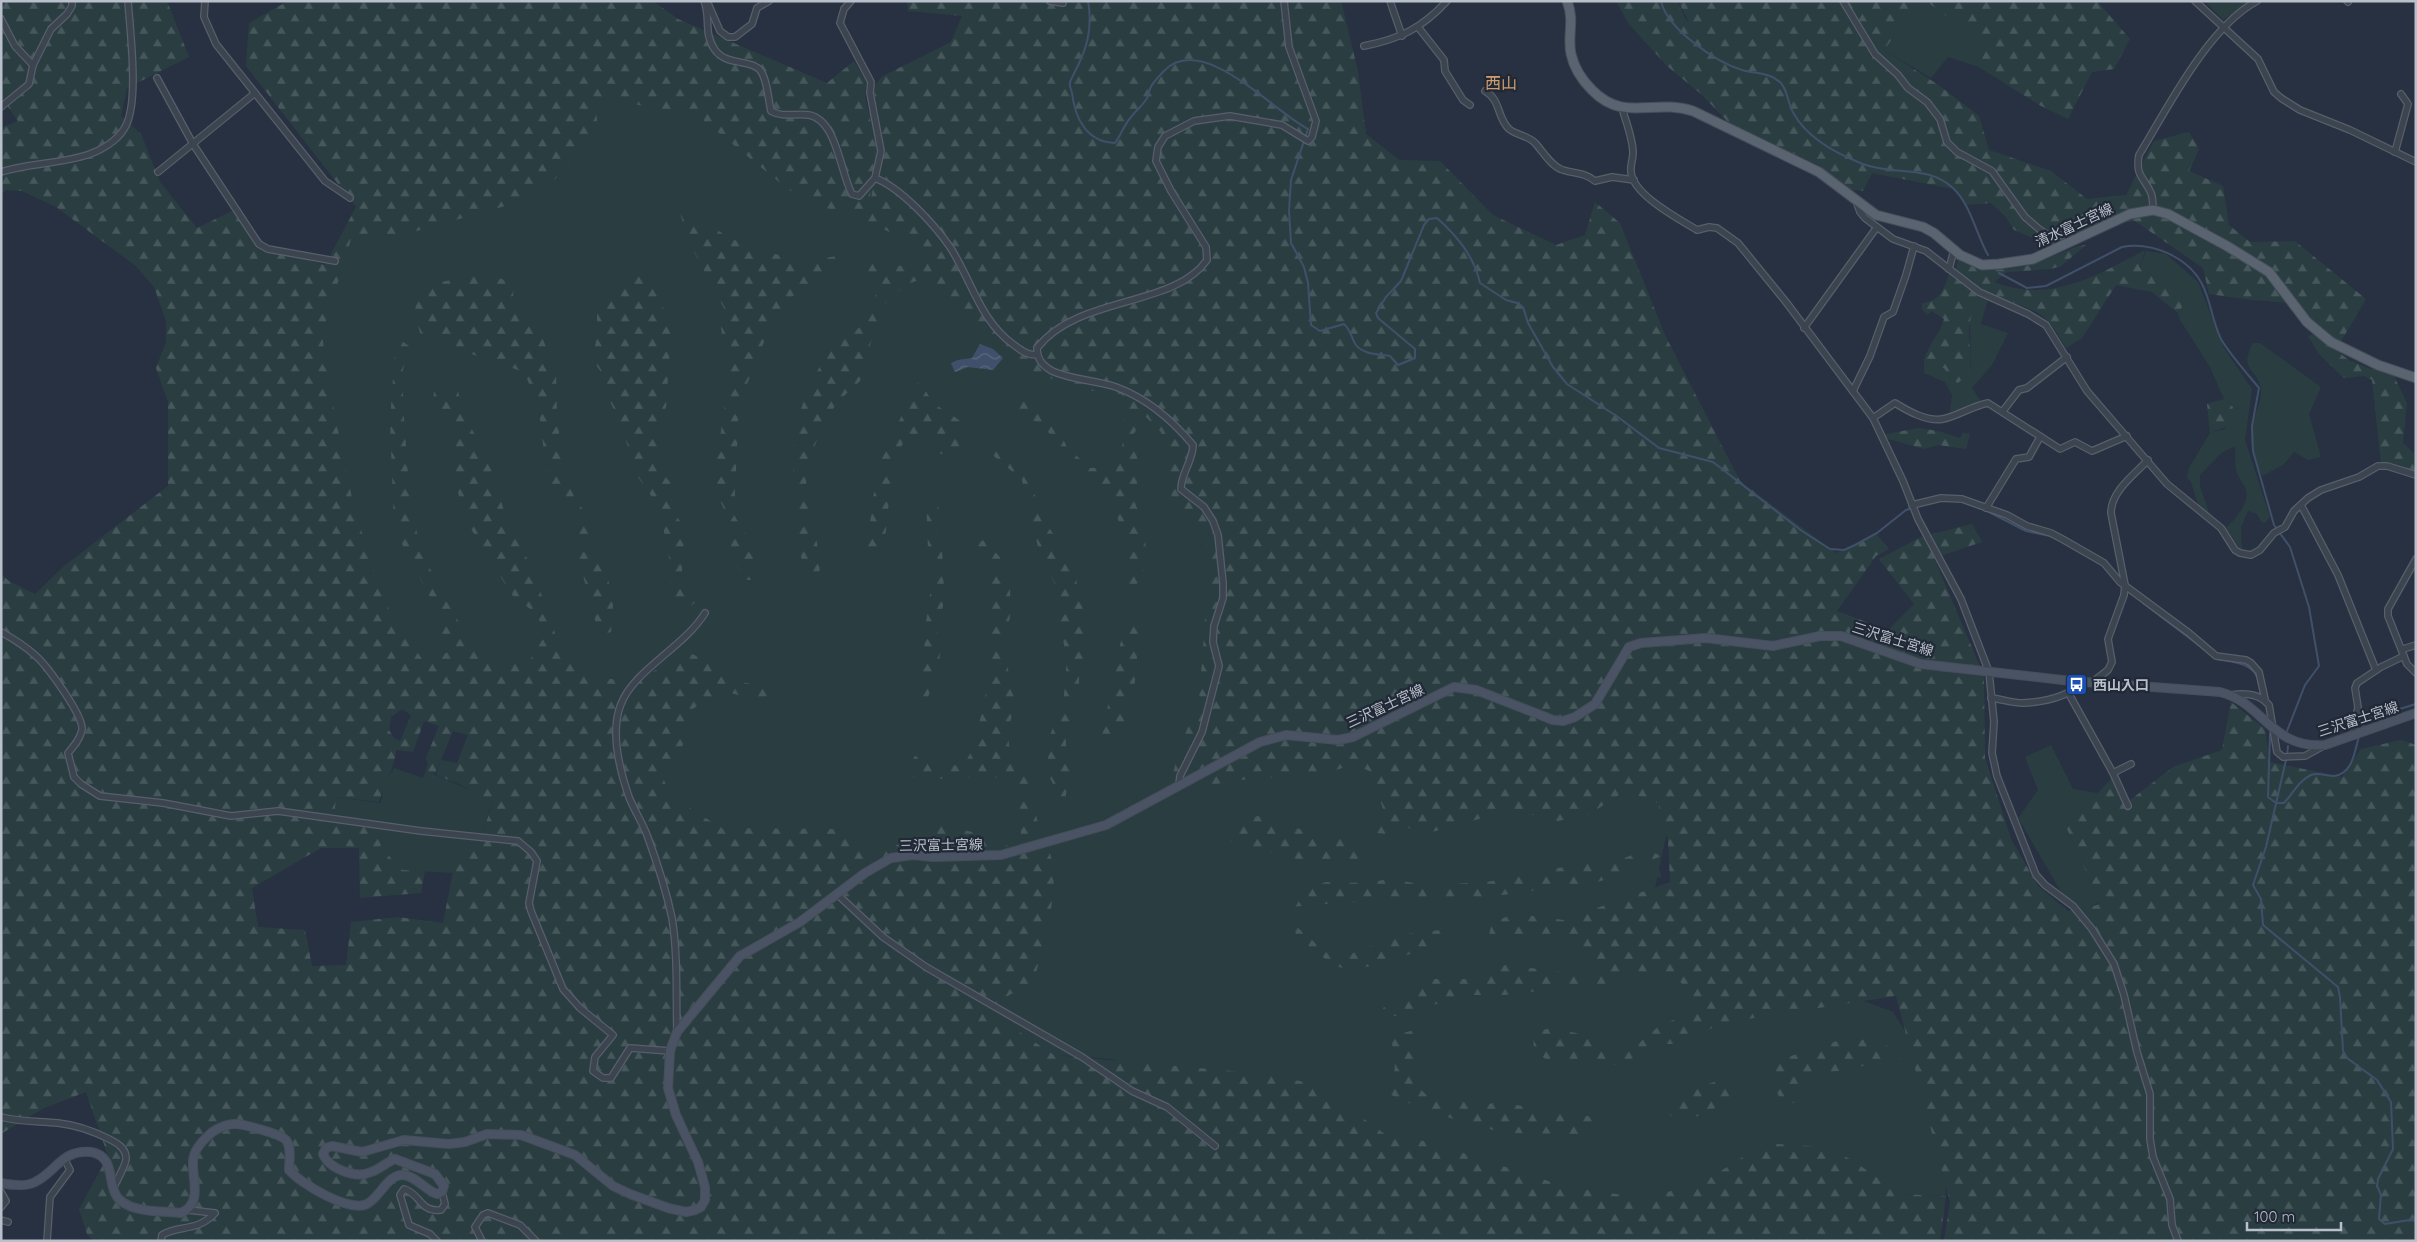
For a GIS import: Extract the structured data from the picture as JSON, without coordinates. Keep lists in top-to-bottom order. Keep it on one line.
{"streets":{"main road":["清水富士宮線","三沢富士宮線"]},"districts":["西山"],"places":{"bus stop":["西山入口"]},"scale_bar":"100 m"}
